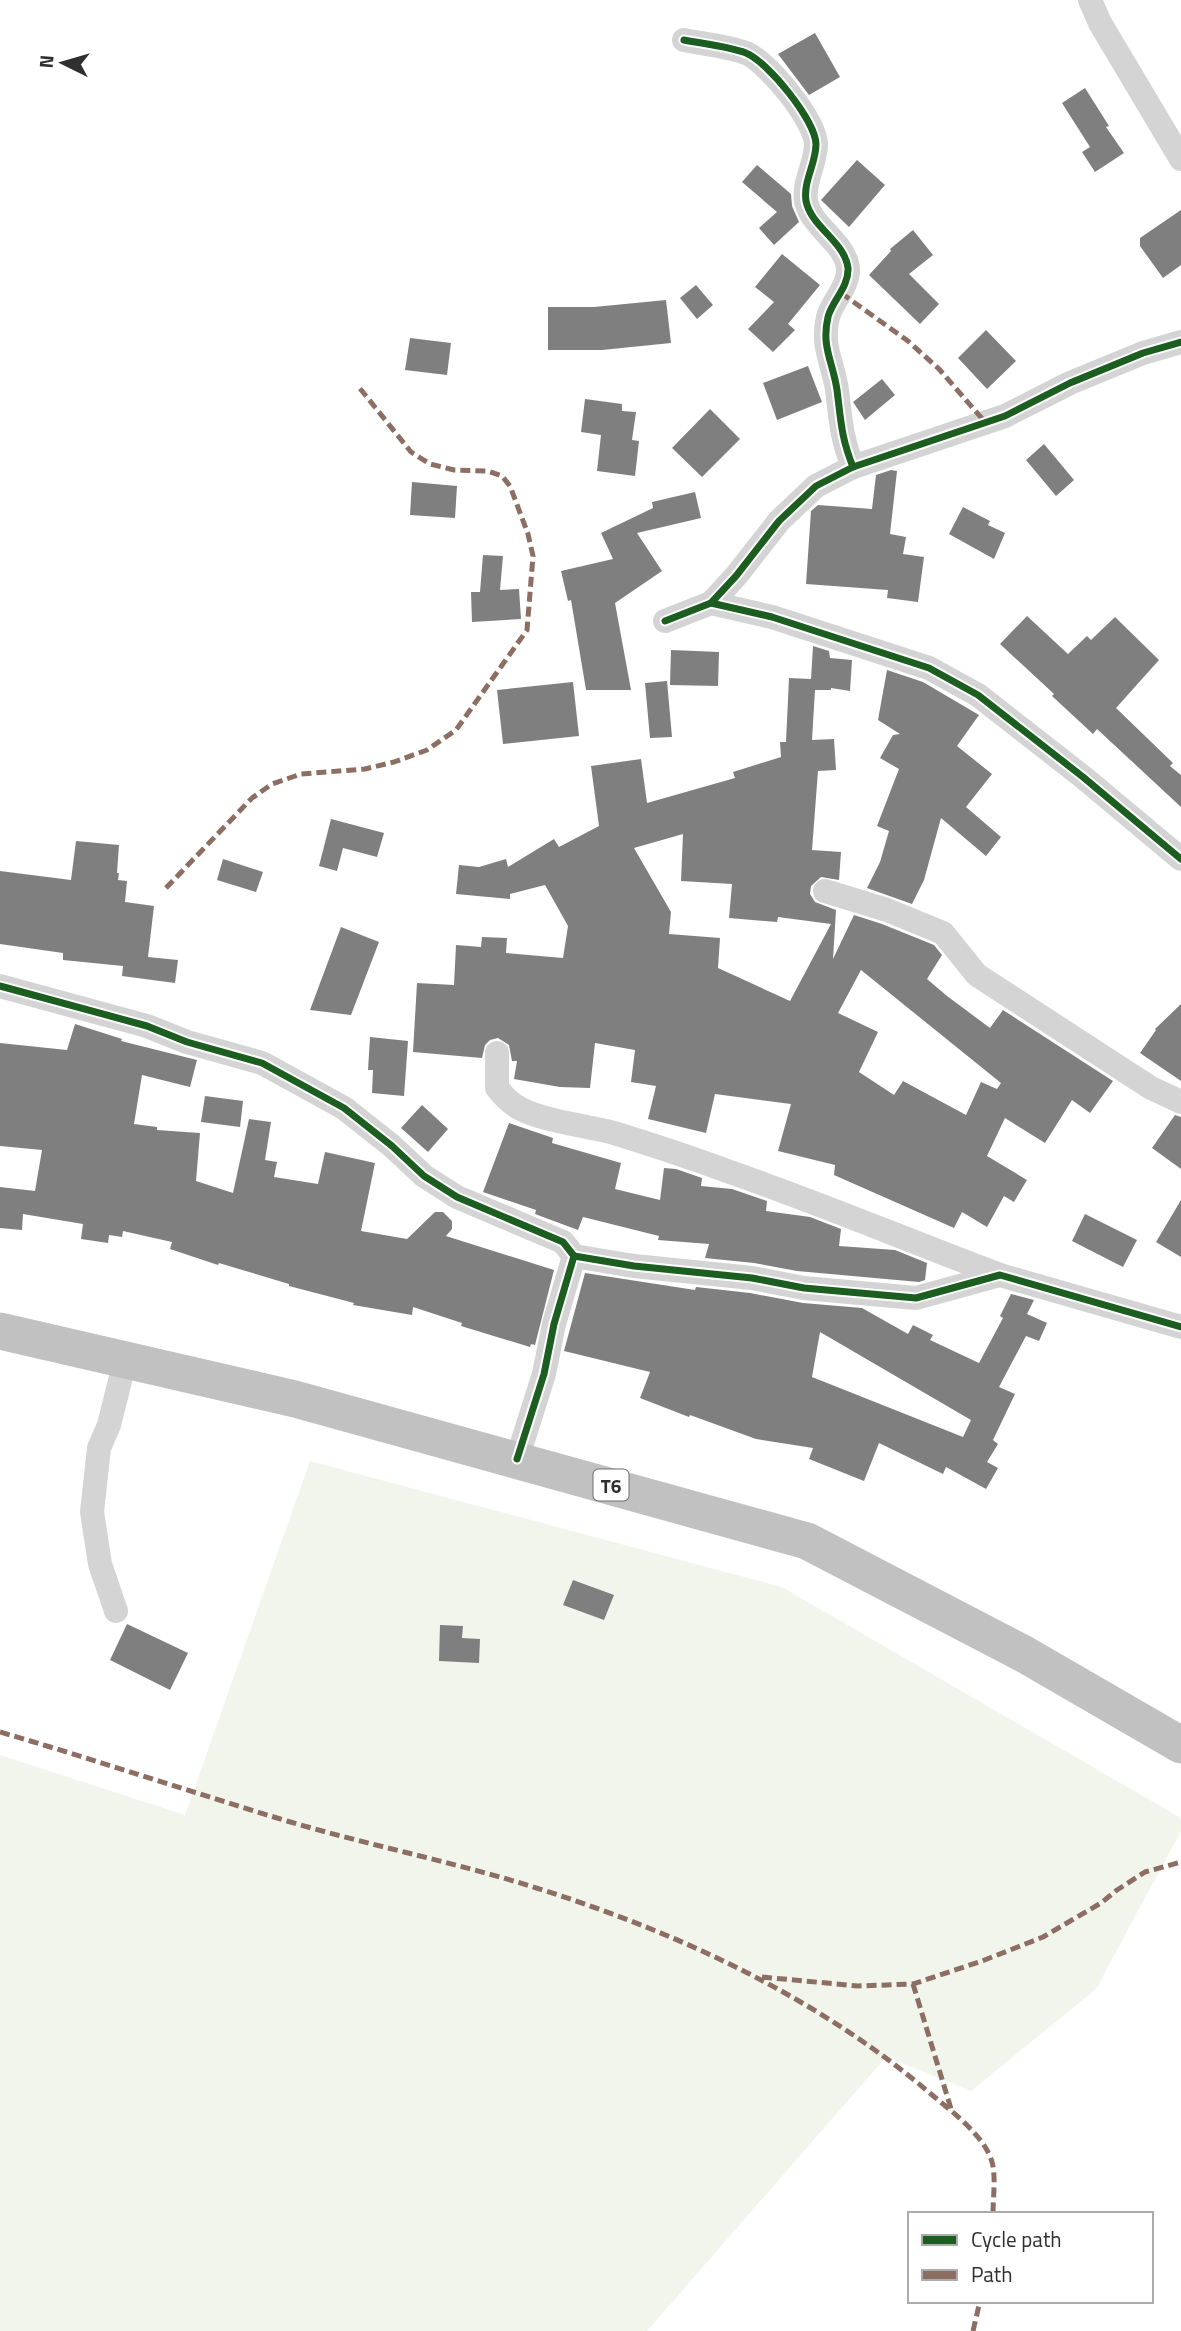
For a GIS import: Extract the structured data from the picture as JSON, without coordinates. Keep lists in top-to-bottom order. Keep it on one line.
{"streets":{"highway":["T6"]},"legend":["Cycle path","Path"],"north":"left"}
